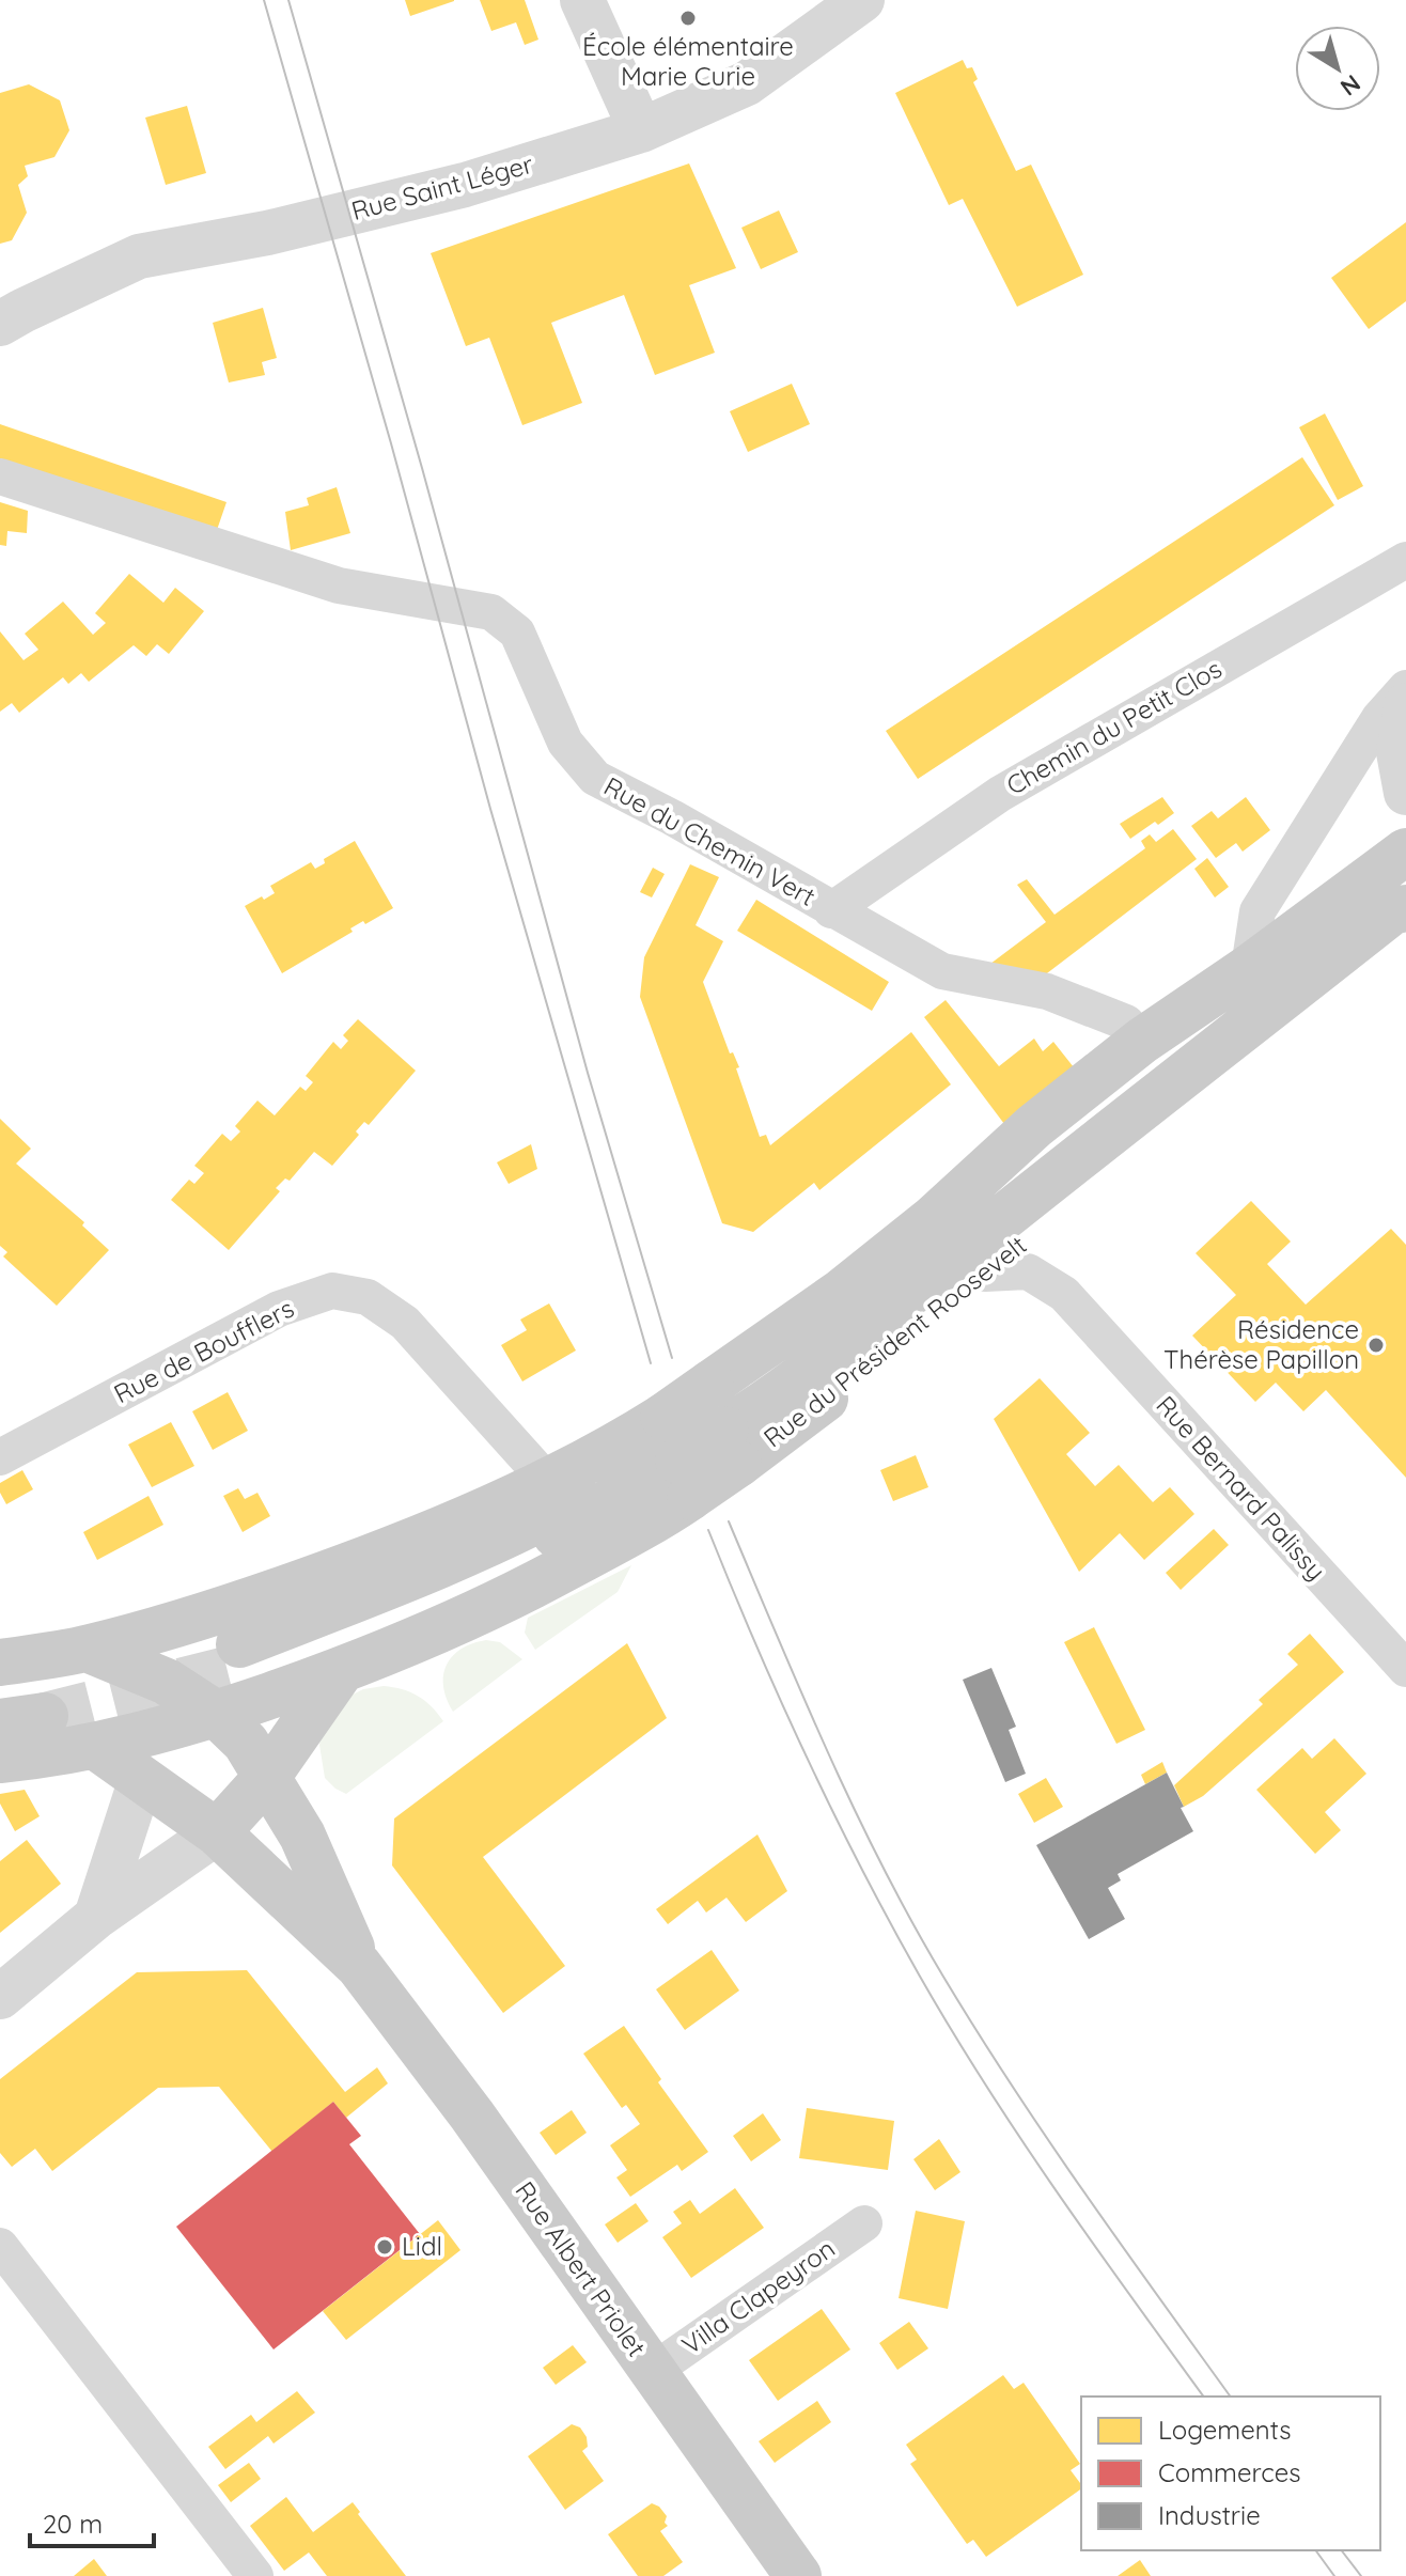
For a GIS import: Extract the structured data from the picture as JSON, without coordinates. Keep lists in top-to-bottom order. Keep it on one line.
{"streets":{"main road":["Rue du Président Roosevelt","Rue Albert Priolet"],"street":["Rue Saint Léger","Chemin du Petit Clos","Rue du Chemin Vert","Rue de Boufflers","Rue Bernard Palissy","Villa Clapeyron"]},"crossings":[["Chemin du Petit Clos","Rue du Chemin Vert"],["Rue du Chemin Vert","Rue du Président Roosevelt"],["Rue du Président Roosevelt","Rue Bernard Palissy"],["Rue du Président Roosevelt","Rue Albert Priolet"],["Rue Albert Priolet","Villa Clapeyron"]],"places":["École élémentaire Marie Curie","Résidence Thérèse Papillon","Lidl"],"legend":["Logements","Commerces","Industrie"],"scale_bar":"20 m","north":"bottom right"}
